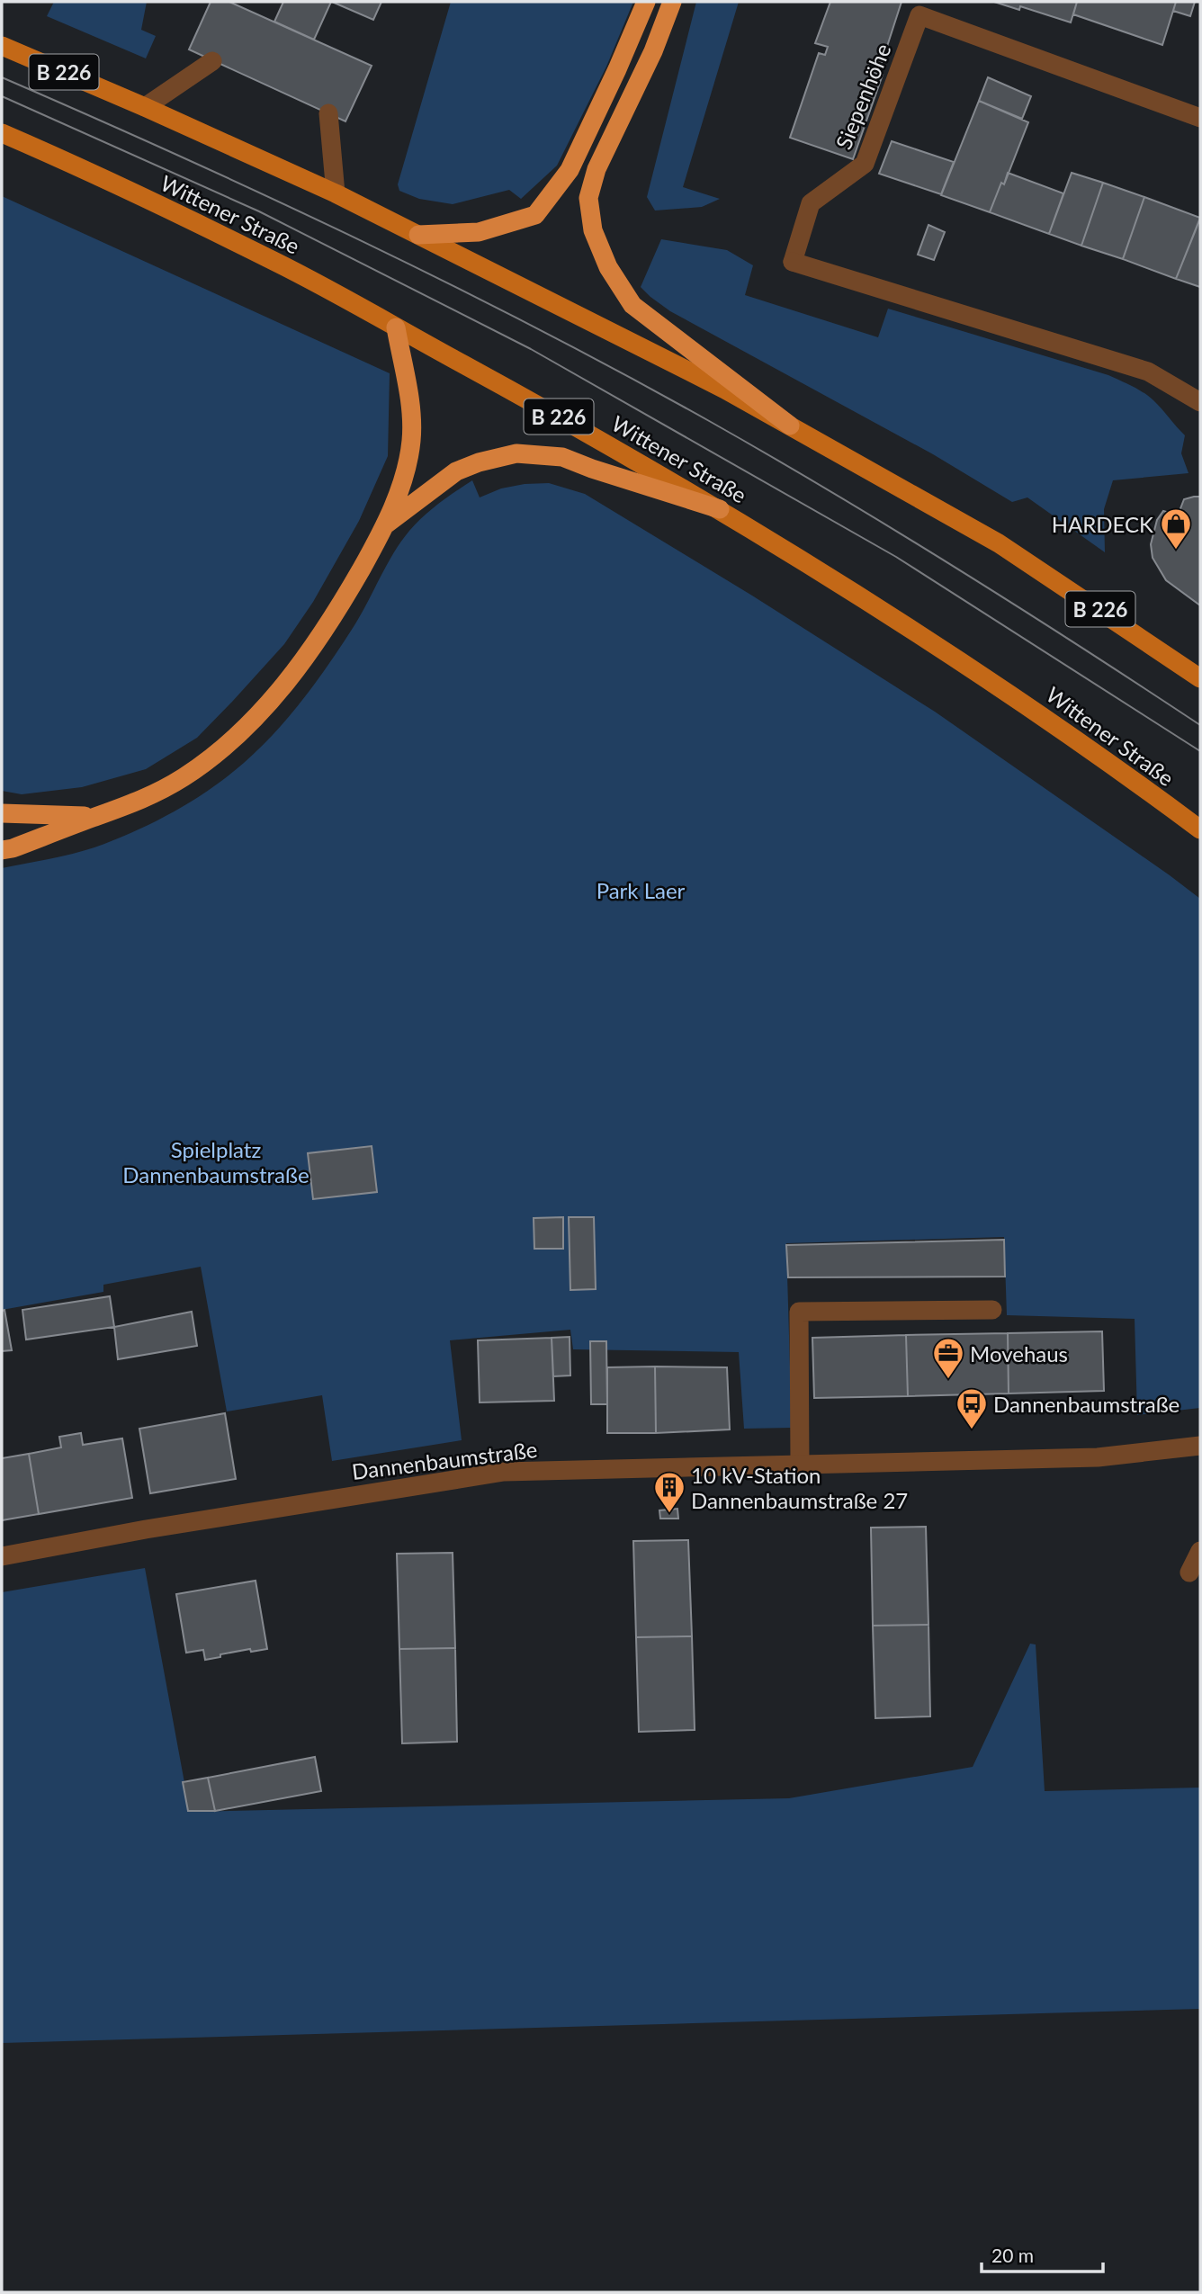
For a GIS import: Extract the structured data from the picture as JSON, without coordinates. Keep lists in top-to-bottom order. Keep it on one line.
{"streets":{"main road":["B 226","Wittener Straße"],"street":["Siepenhöhe","Dannenbaumstraße"]},"parks":["Park Laer","Spielplatz Dannenbaumstraße"],"places":{"shop":["HARDECK"],"office":["Movehaus"],"bus stop":["Dannenbaumstraße"],"building":["10 kV-Station Dannenbaumstraße 27"]},"scale_bar":"20 m"}
